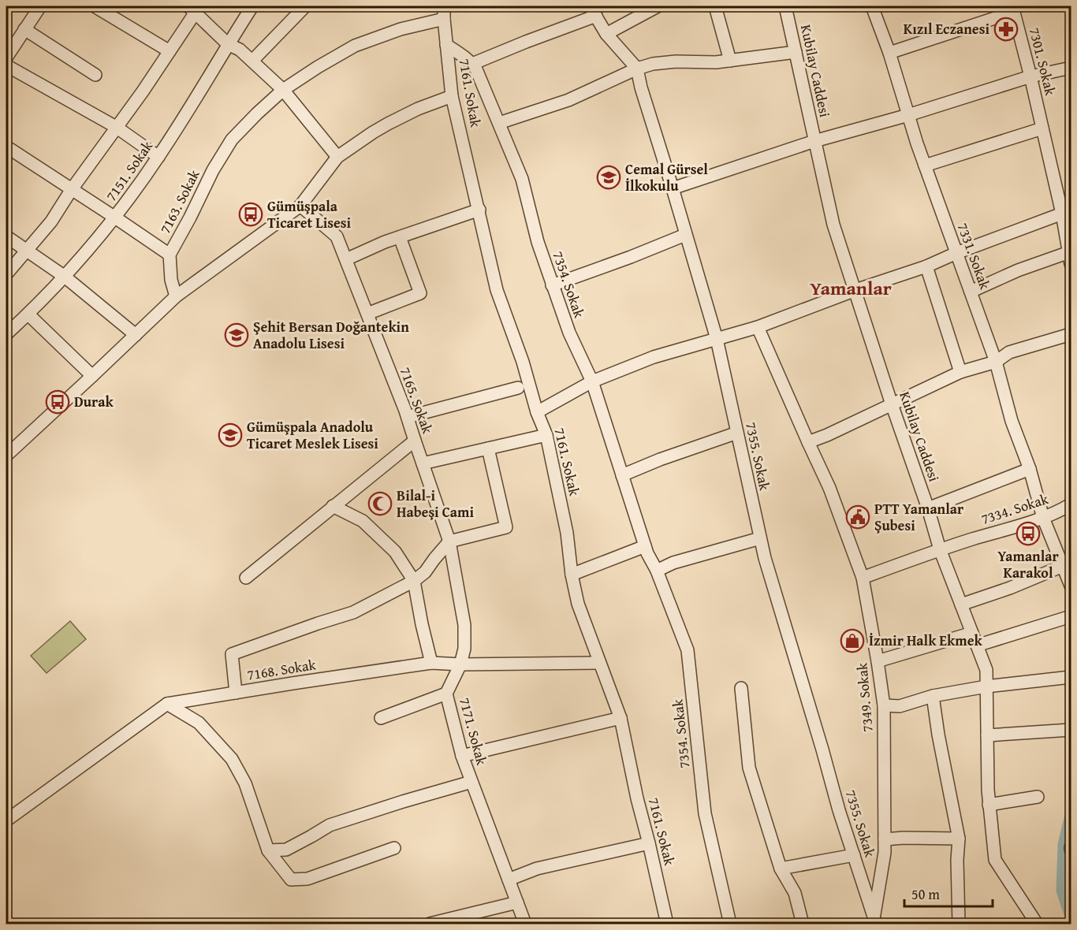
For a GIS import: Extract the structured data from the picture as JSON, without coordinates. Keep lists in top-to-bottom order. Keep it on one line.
{"streets":{"street":["7301. Sokak","Kubilay Caddesi","7161. Sokak","7151. Sokak","7163. Sokak","7331. Sokak","7354. Sokak","7165. Sokak","7355. Sokak","7334. Sokak","7168. Sokak","7349. Sokak","7171. Sokak"]},"crossings":[["Kubilay Caddesi","7334. Sokak"],["7161. Sokak","7163. Sokak"],["7161. Sokak","7354. Sokak"],["7161. Sokak","7168. Sokak"],["7331. Sokak","7334. Sokak"],["7165. Sokak","7171. Sokak"],["7355. Sokak","7349. Sokak"],["7334. Sokak","7349. Sokak"],["7168. Sokak","7171. Sokak"]],"districts":["Yamanlar"],"places":{"pharmacy":["Kızıl Eczanesi"],"school or university":["Cemal Gürsel İlkokulu","Şehit Bersan Doğantekin Anadolu Lisesi","Gümüşpala Anadolu Ticaret Meslek Lisesi"],"bus stop":["Gümüşpala Ticaret Lisesi","Durak","Yamanlar Karakol"],"mosque":["Bilal-i Habeşi Cami"],"public building":["PTT Yamanlar Şubesi"],"shop":["İzmir Halk Ekmek"]},"scale_bar":"50 m"}
